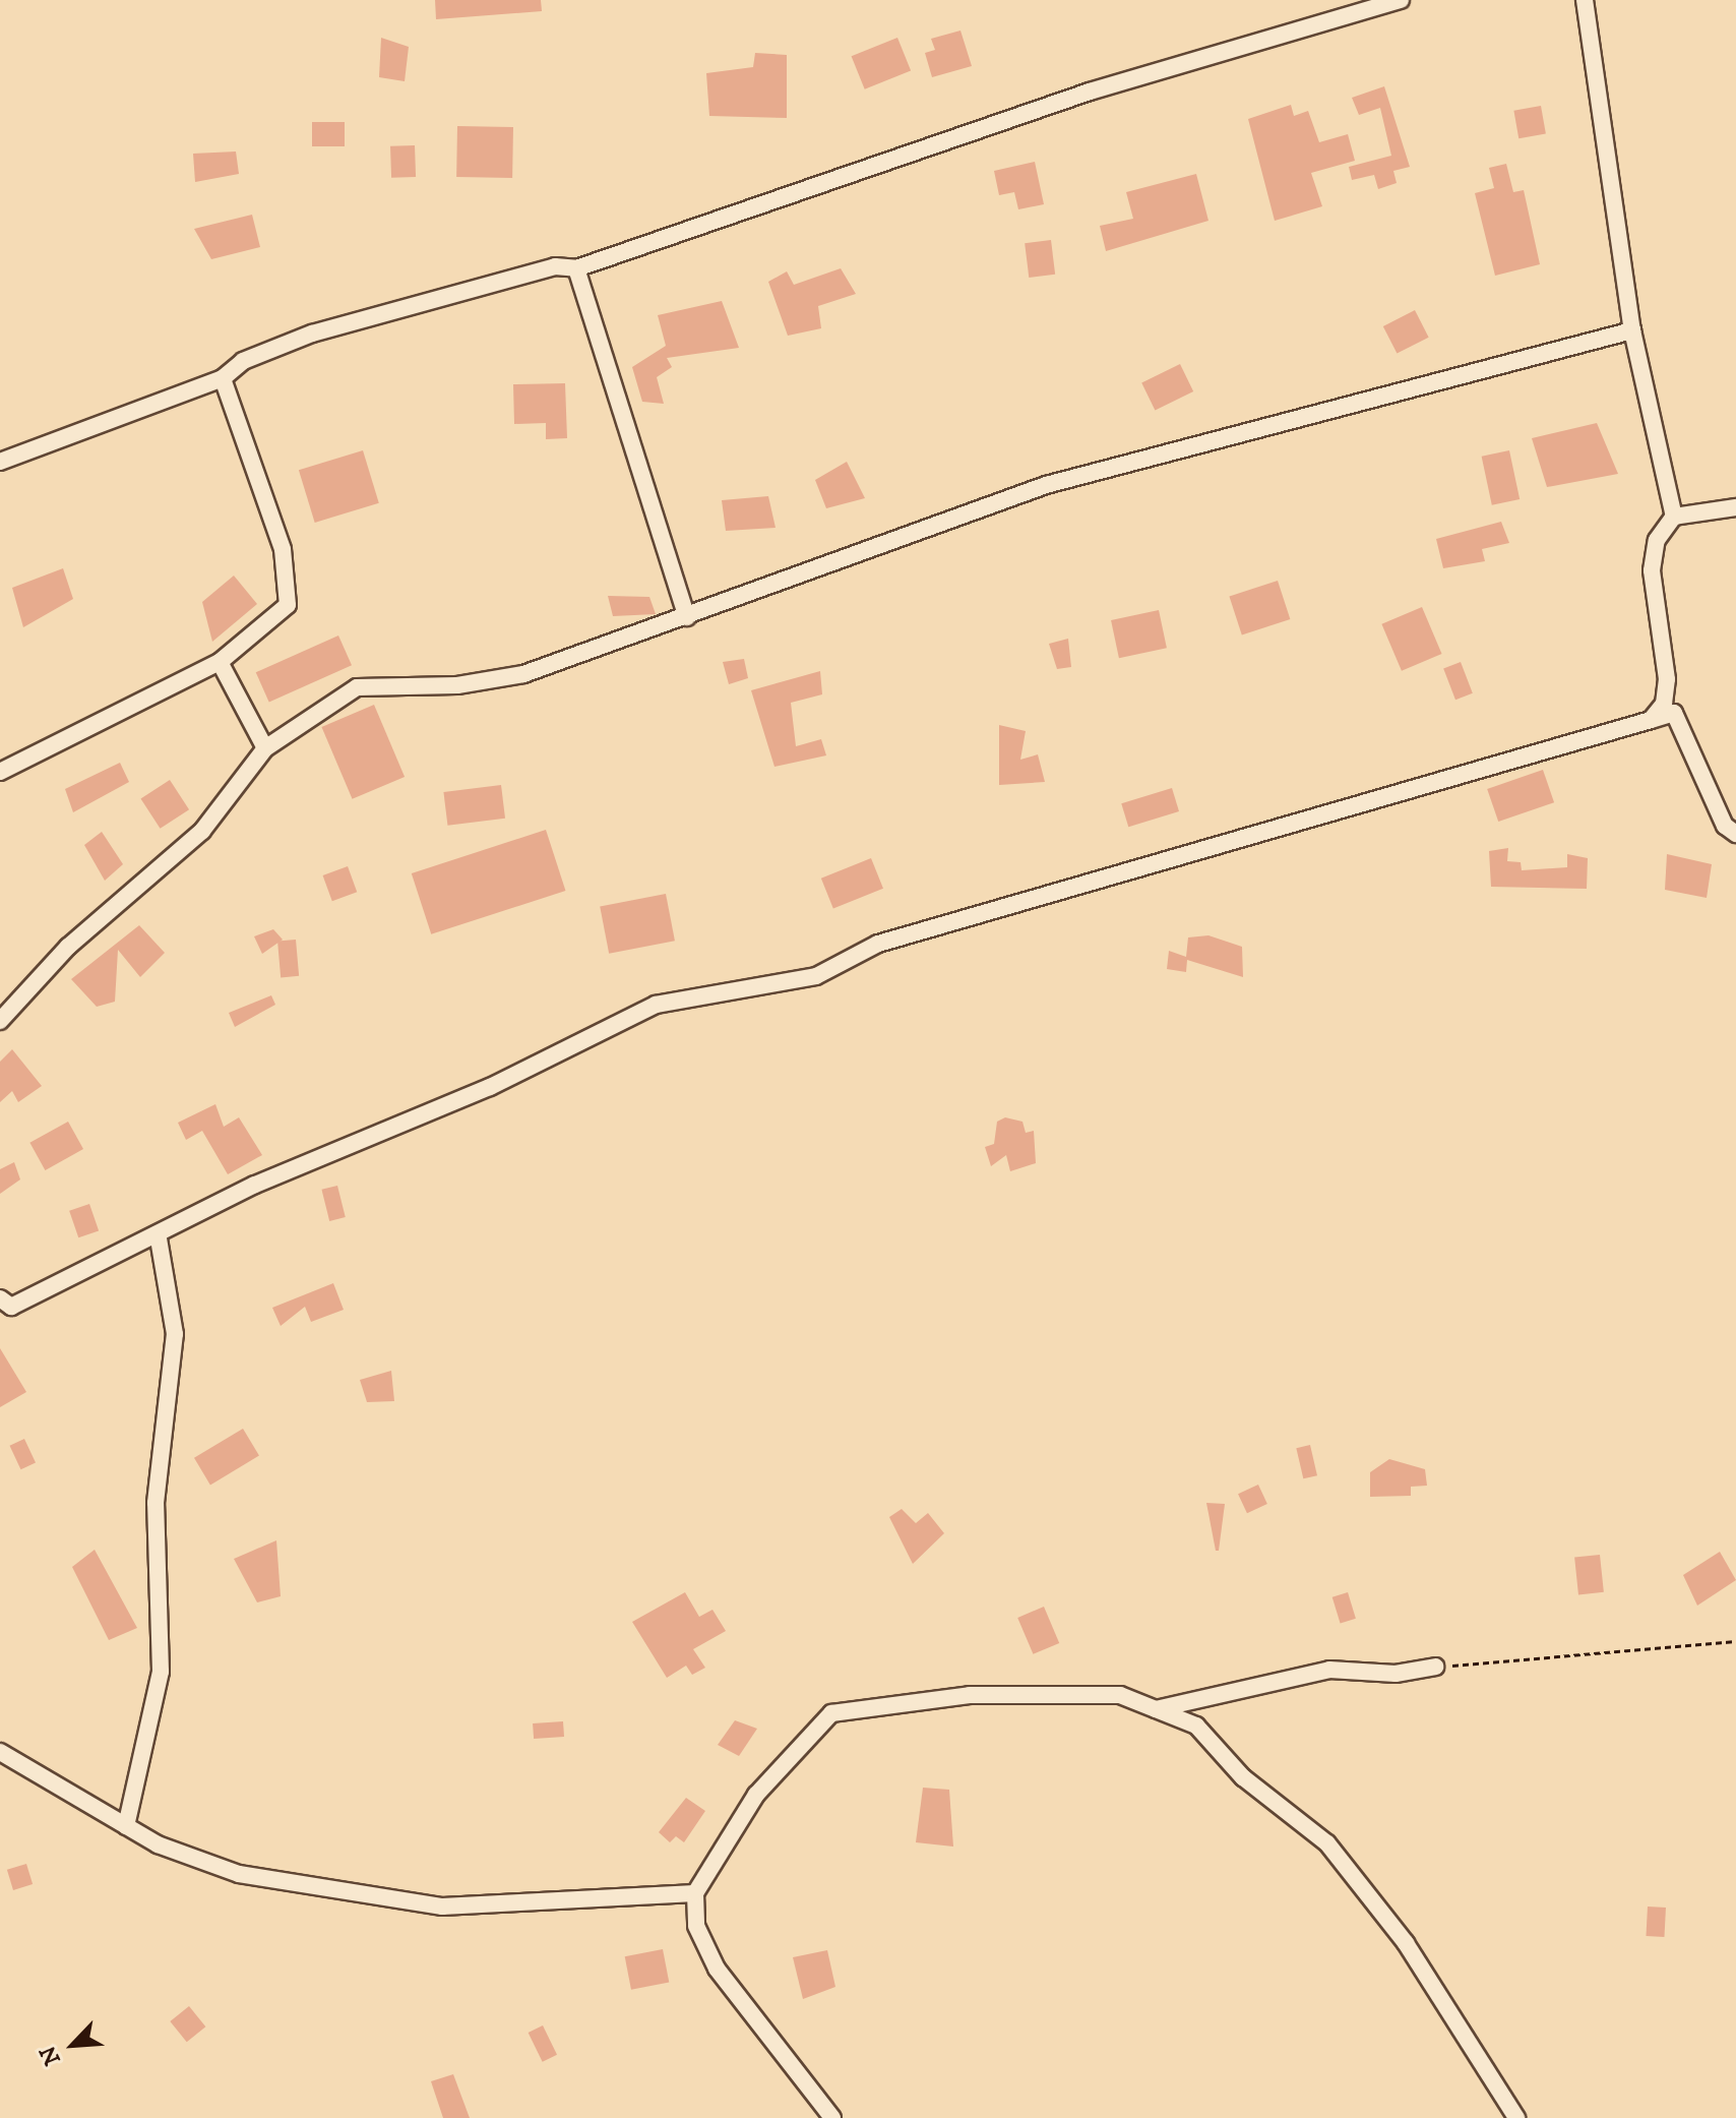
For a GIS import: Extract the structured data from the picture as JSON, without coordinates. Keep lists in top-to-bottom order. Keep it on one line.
{"north":"bottom left"}
